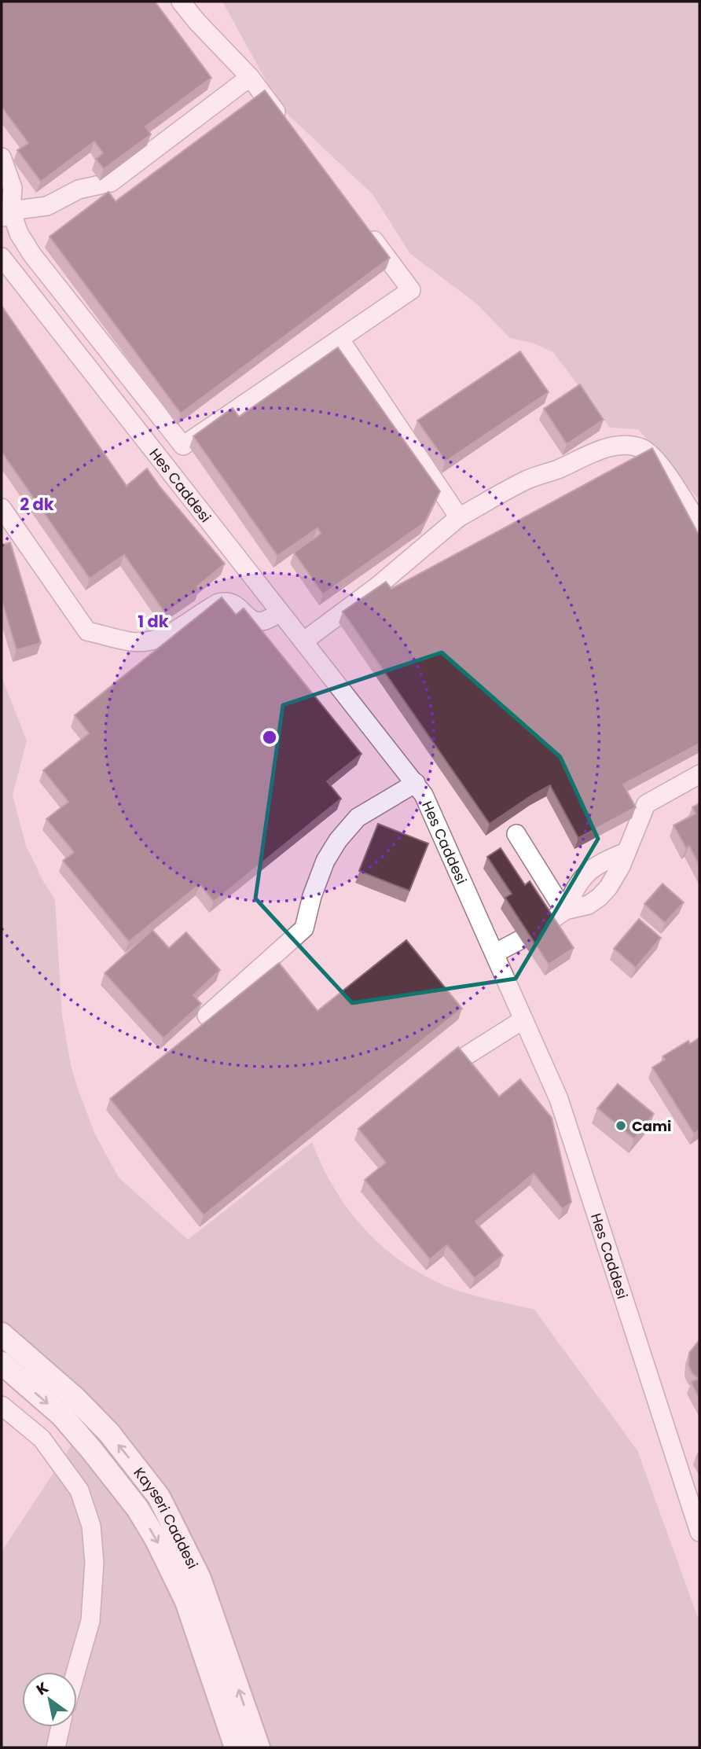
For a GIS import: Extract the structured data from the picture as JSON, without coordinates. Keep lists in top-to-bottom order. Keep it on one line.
{"streets":{"main road":["Kayseri Caddesi"],"street":["Hes Caddesi"]},"places":["Cami"],"north":"top left","rings":["2 dk","1 dk"]}
